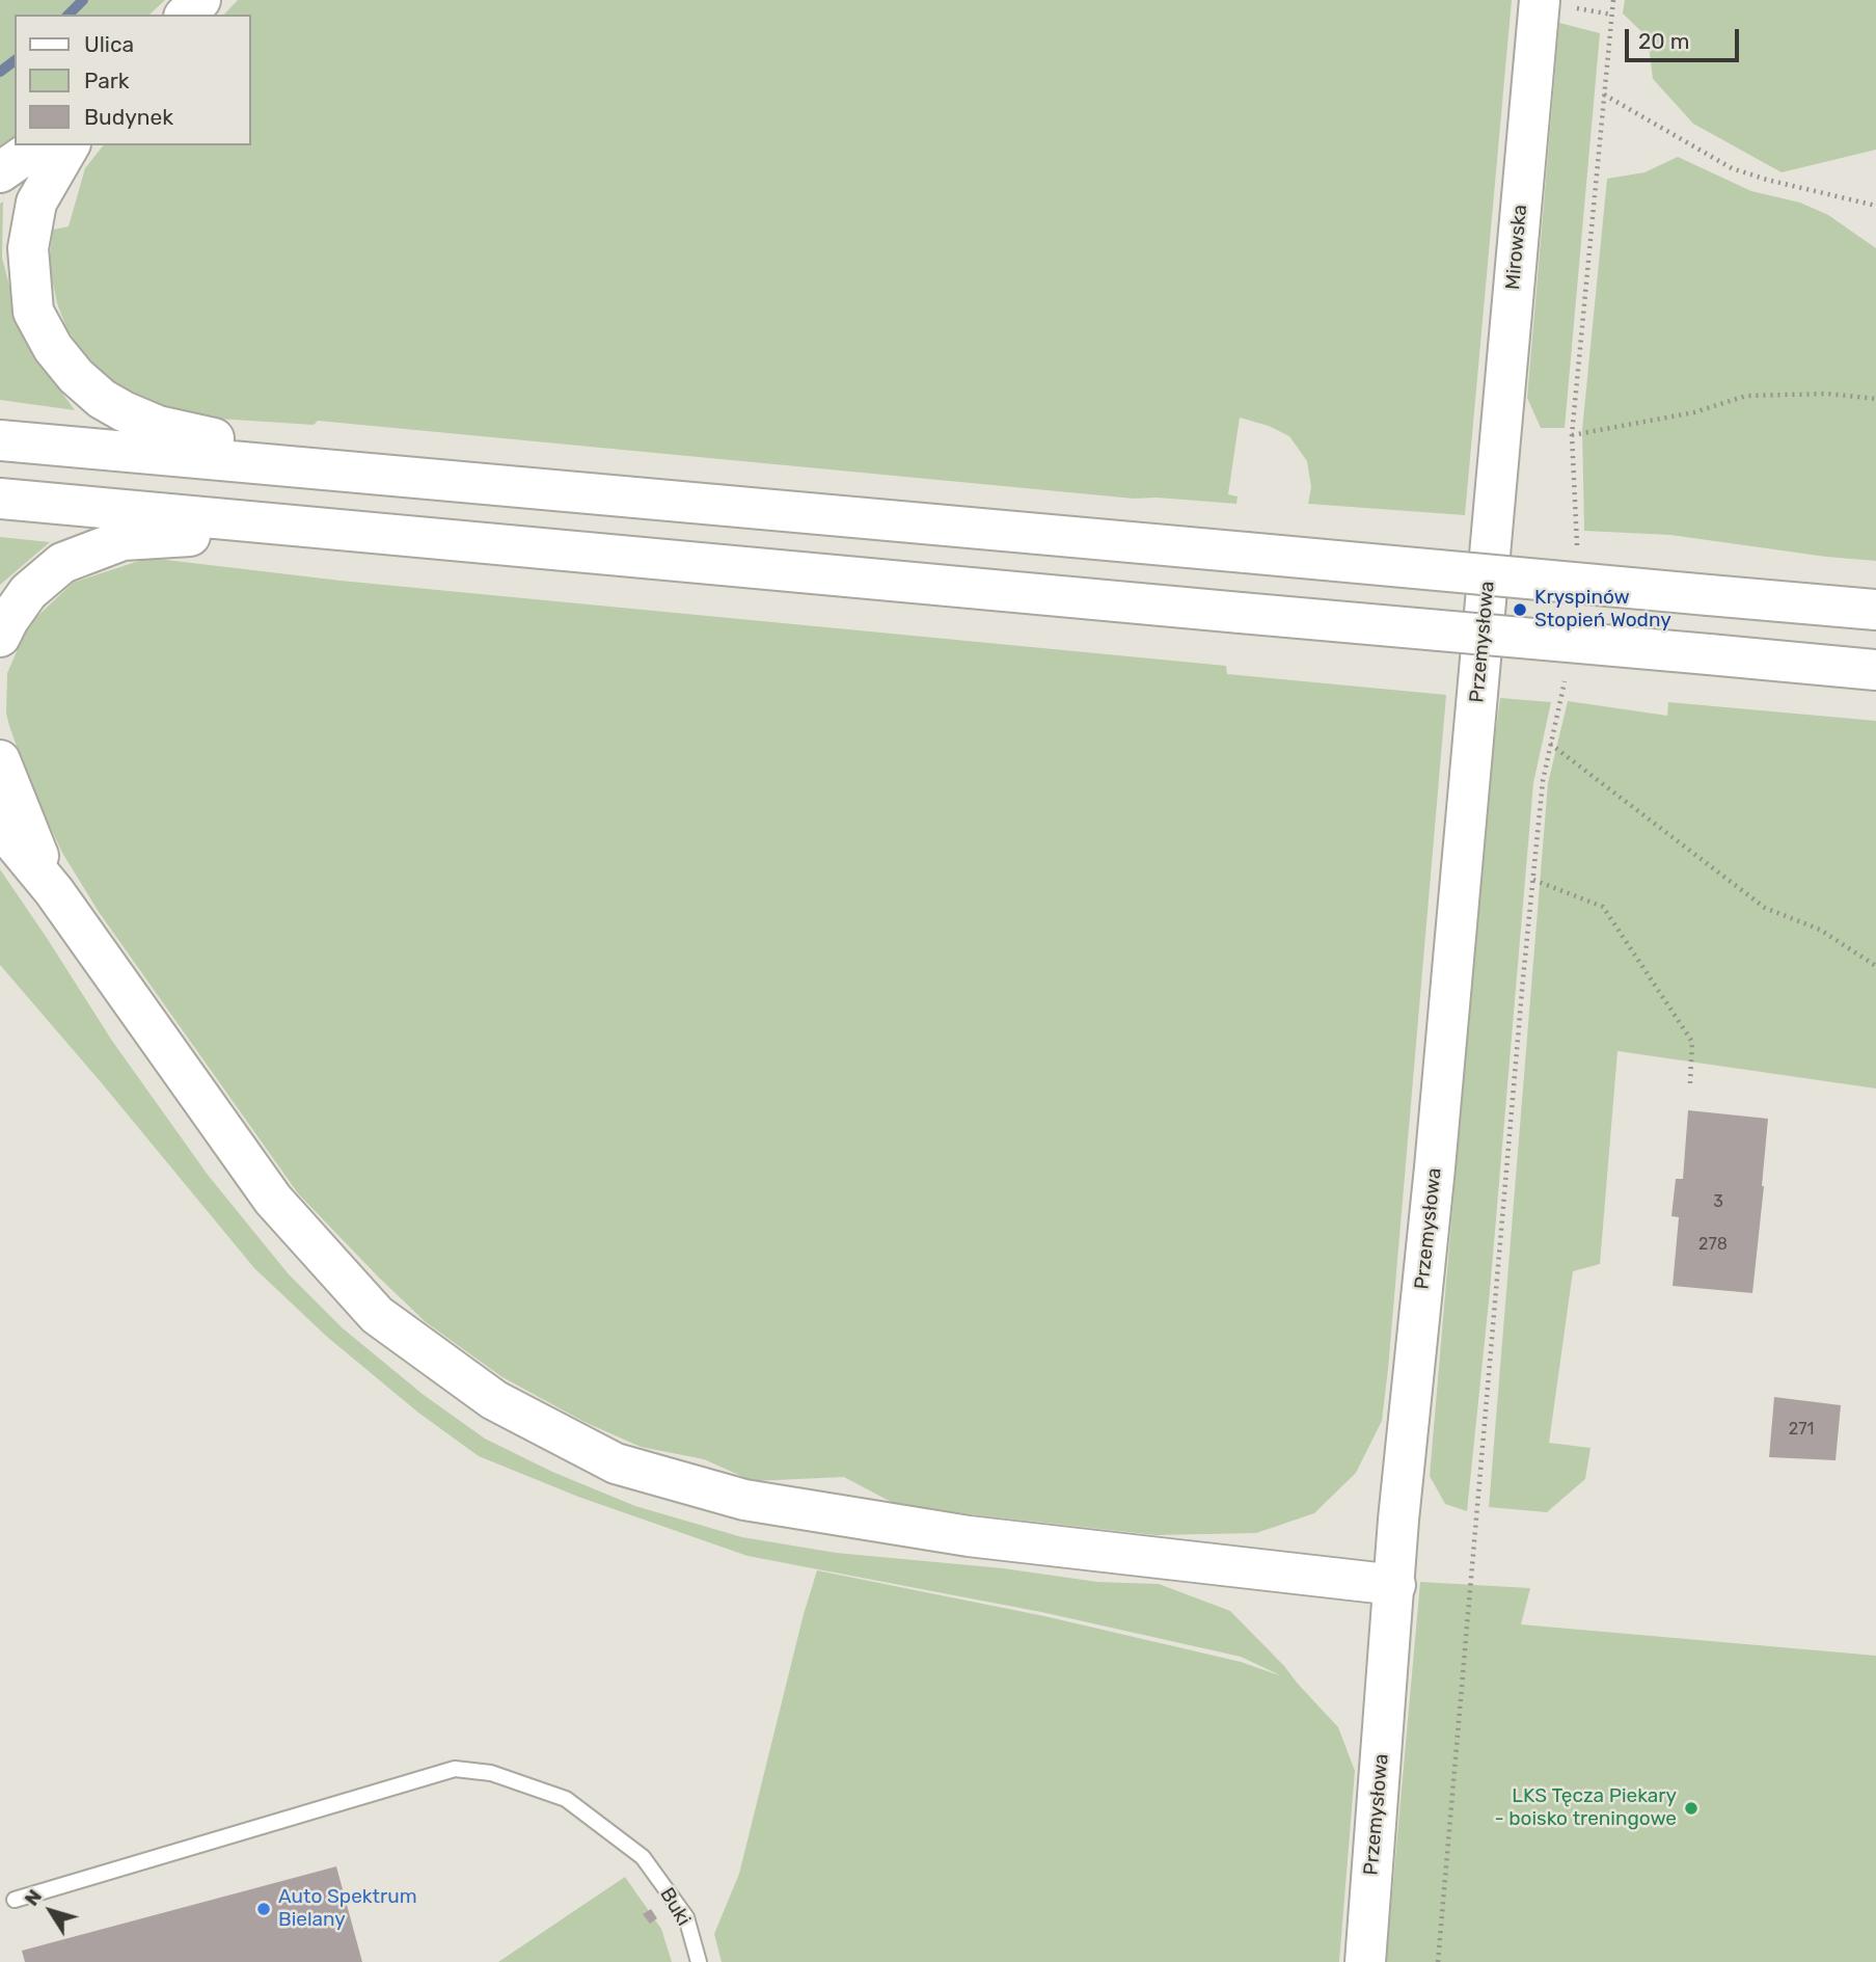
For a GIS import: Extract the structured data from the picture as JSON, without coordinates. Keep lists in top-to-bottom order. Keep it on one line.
{"streets":{"main road":["Mirowska","Przemysłowa"],"lane":["Buki"]},"crossings":[["Mirowska","Przemysłowa"]],"places":["Kryspinów Stopień Wodny","LKS Tęcza Piekary - boisko treningowe","Auto Spektrum Bielany"],"house_numbers":["3","278","271"],"legend":["Ulica","Park","Budynek"],"scale_bar":"20 m","north":"top left"}
